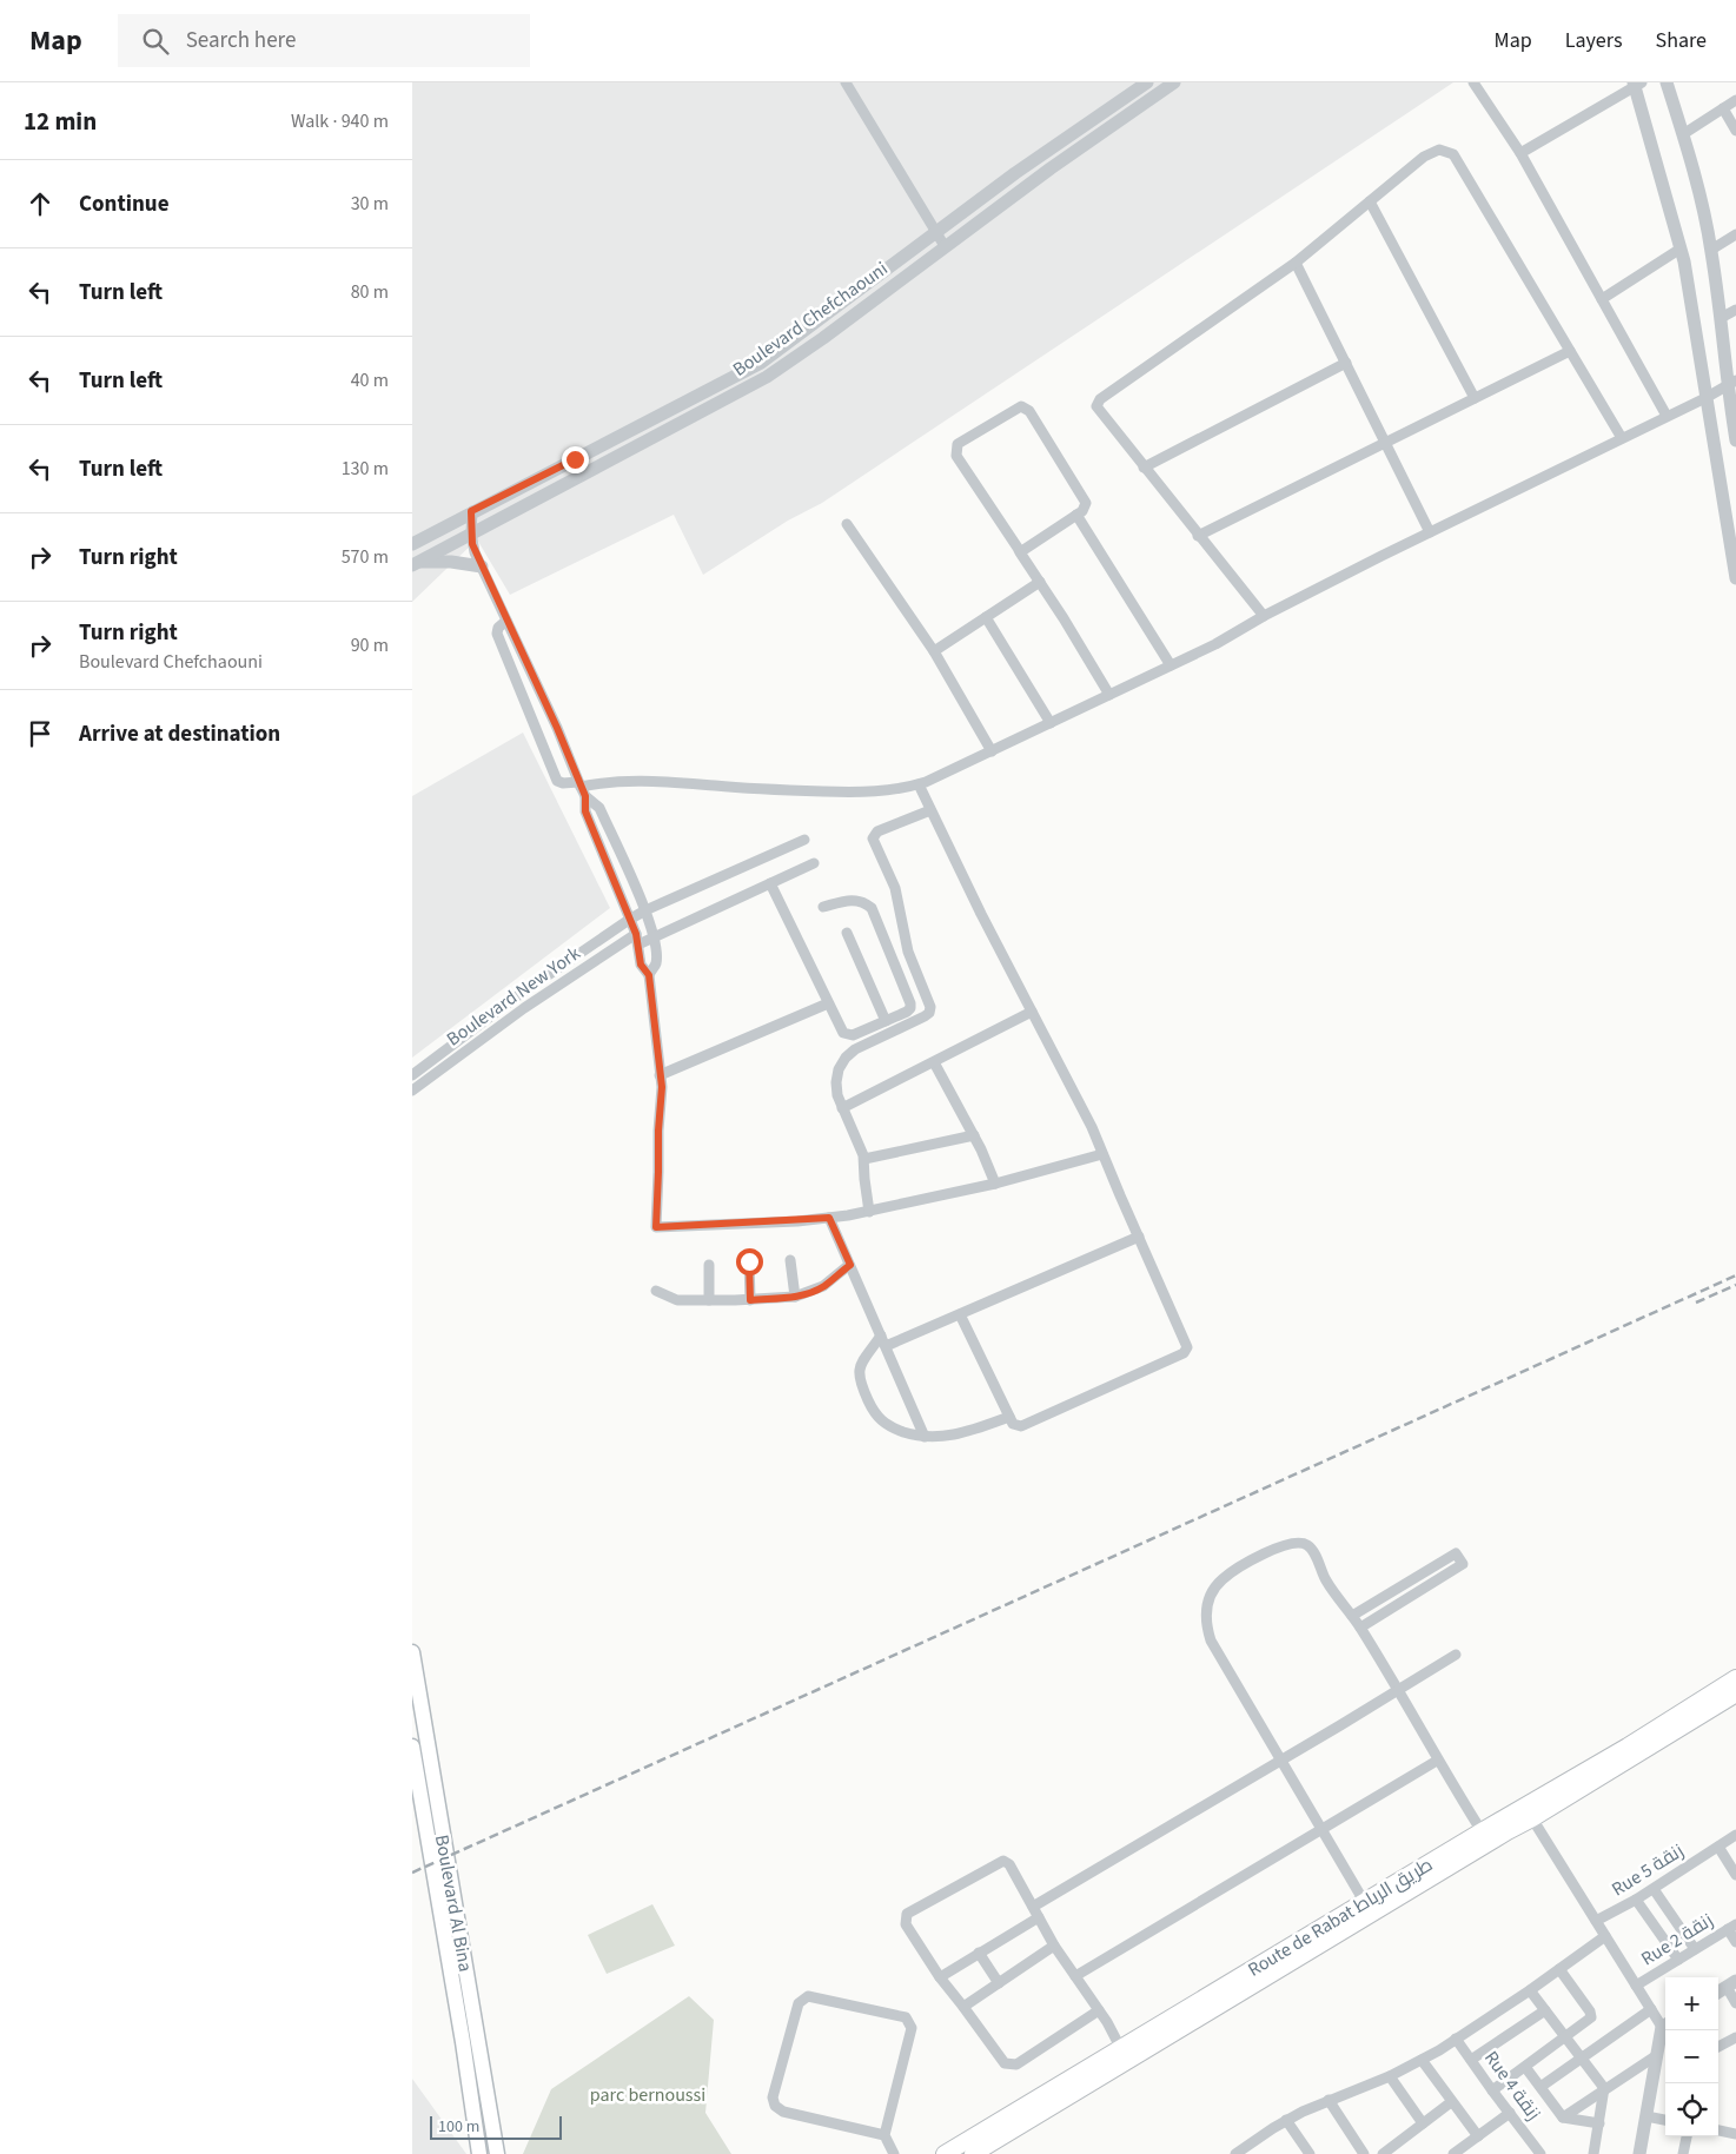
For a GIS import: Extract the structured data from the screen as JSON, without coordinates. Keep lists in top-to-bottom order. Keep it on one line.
{"streets":{"main road":["Boulevard Al Bina","Route de Rabat طريق الرباط"],"street":["Boulevard Chefchaouni","Boulevard New York","Rue 5 زنقة","Rue 2 زنقة","Rue 4 زنقة"]},"parks":["parc bernoussi"],"scale_bar":"100 m","page":{"header":"Map","search":"Search here","nav":["Map","Layers","Share"],"heading":["12 min","Walk · 940 m"],"list":[["Continue","30 m"],["Turn left","80 m"],["Turn left","40 m"],["Turn left","130 m"],["Turn right","570 m"],["Turn right","Boulevard Chefchaouni","90 m"],"Arrive at destination"],"map_buttons":["+","−"],"scale":"100 m"}}
